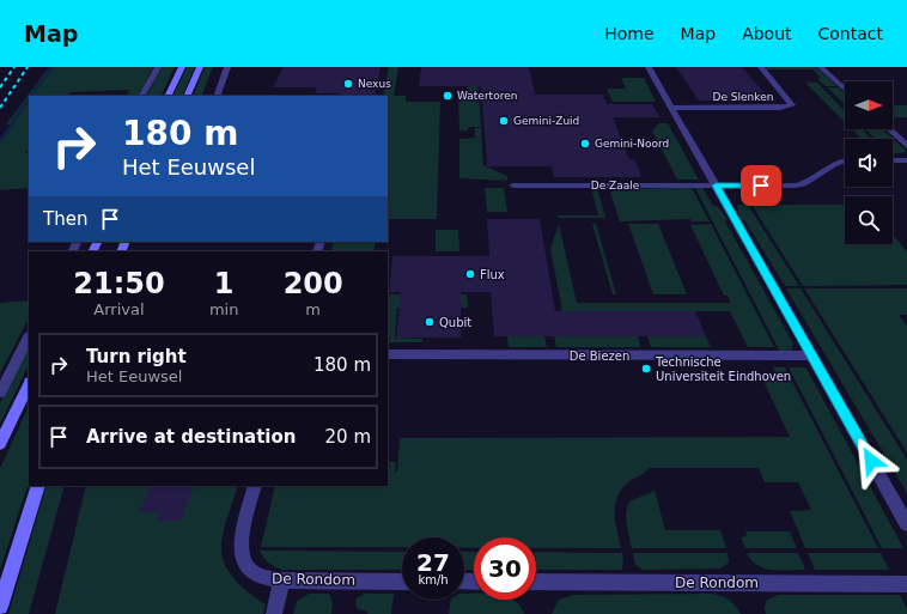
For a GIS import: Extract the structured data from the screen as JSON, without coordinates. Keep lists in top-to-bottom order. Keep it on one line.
{"streets":{"street":["De Slenken","De Zaale","De Biezen","De Rondom"]},"places":["Nexus","Watertoren","Gemini-Zuid","Gemini-Noord","Flux","Qubit","Technische Universiteit Eindhoven"],"north":"right","page":{"header":"Map","nav":["Home","Map","About","Contact"],"turn":["180 m","Het Eeuwsel"],"then":"Then","eta":["21:50","Arrival","1","min","200","m"],"list":[{"name":"Turn right","note":"Het Eeuwsel","value":"180 m"},{"name":"Arrive at destination","value":"20 m"}],"speed":"27 km/h","limit":"30"}}
